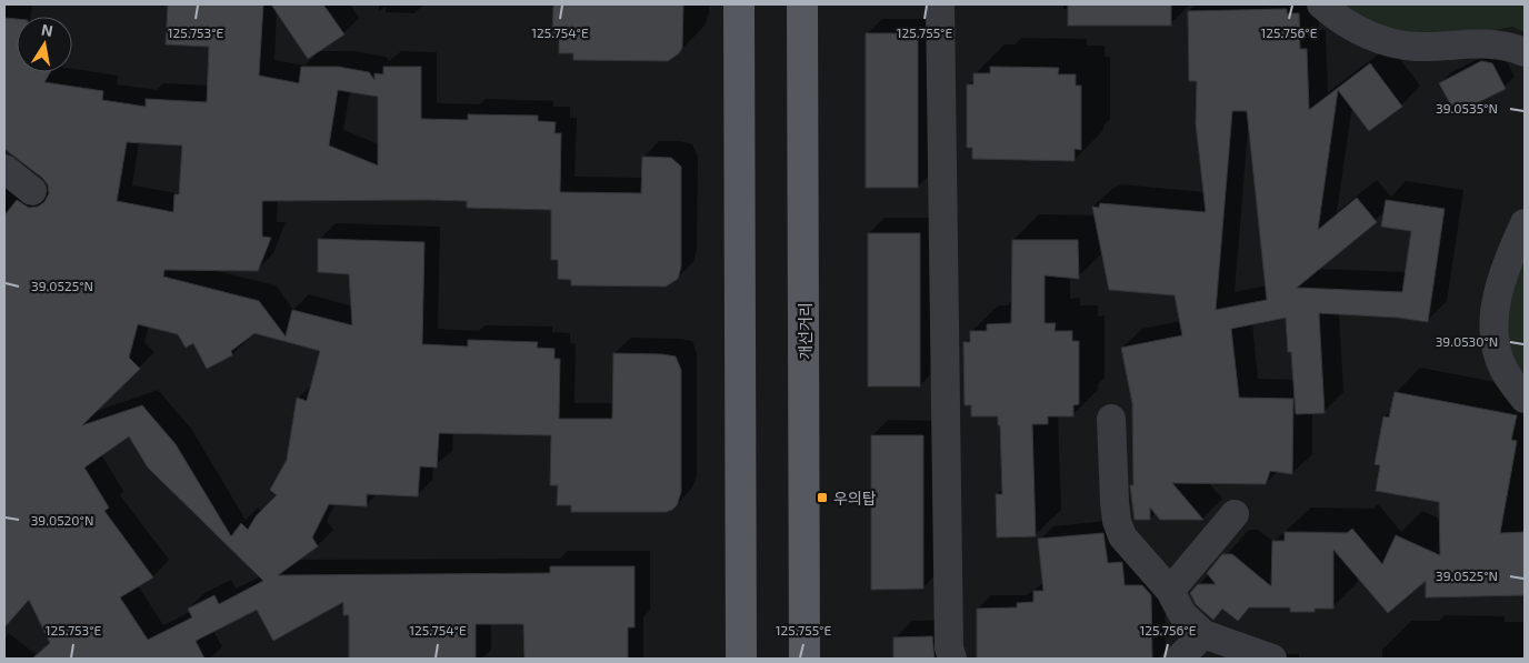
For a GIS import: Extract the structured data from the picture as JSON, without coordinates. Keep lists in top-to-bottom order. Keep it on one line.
{"streets":{"main road":["개선거리"]},"places":{"transit":["우의탑"]},"north":"top","coordinates":["125.753°E","125.754°E","125.755°E","125.756°E","39.0535°N","39.0525°N","39.0530°N","39.0520°N"]}
